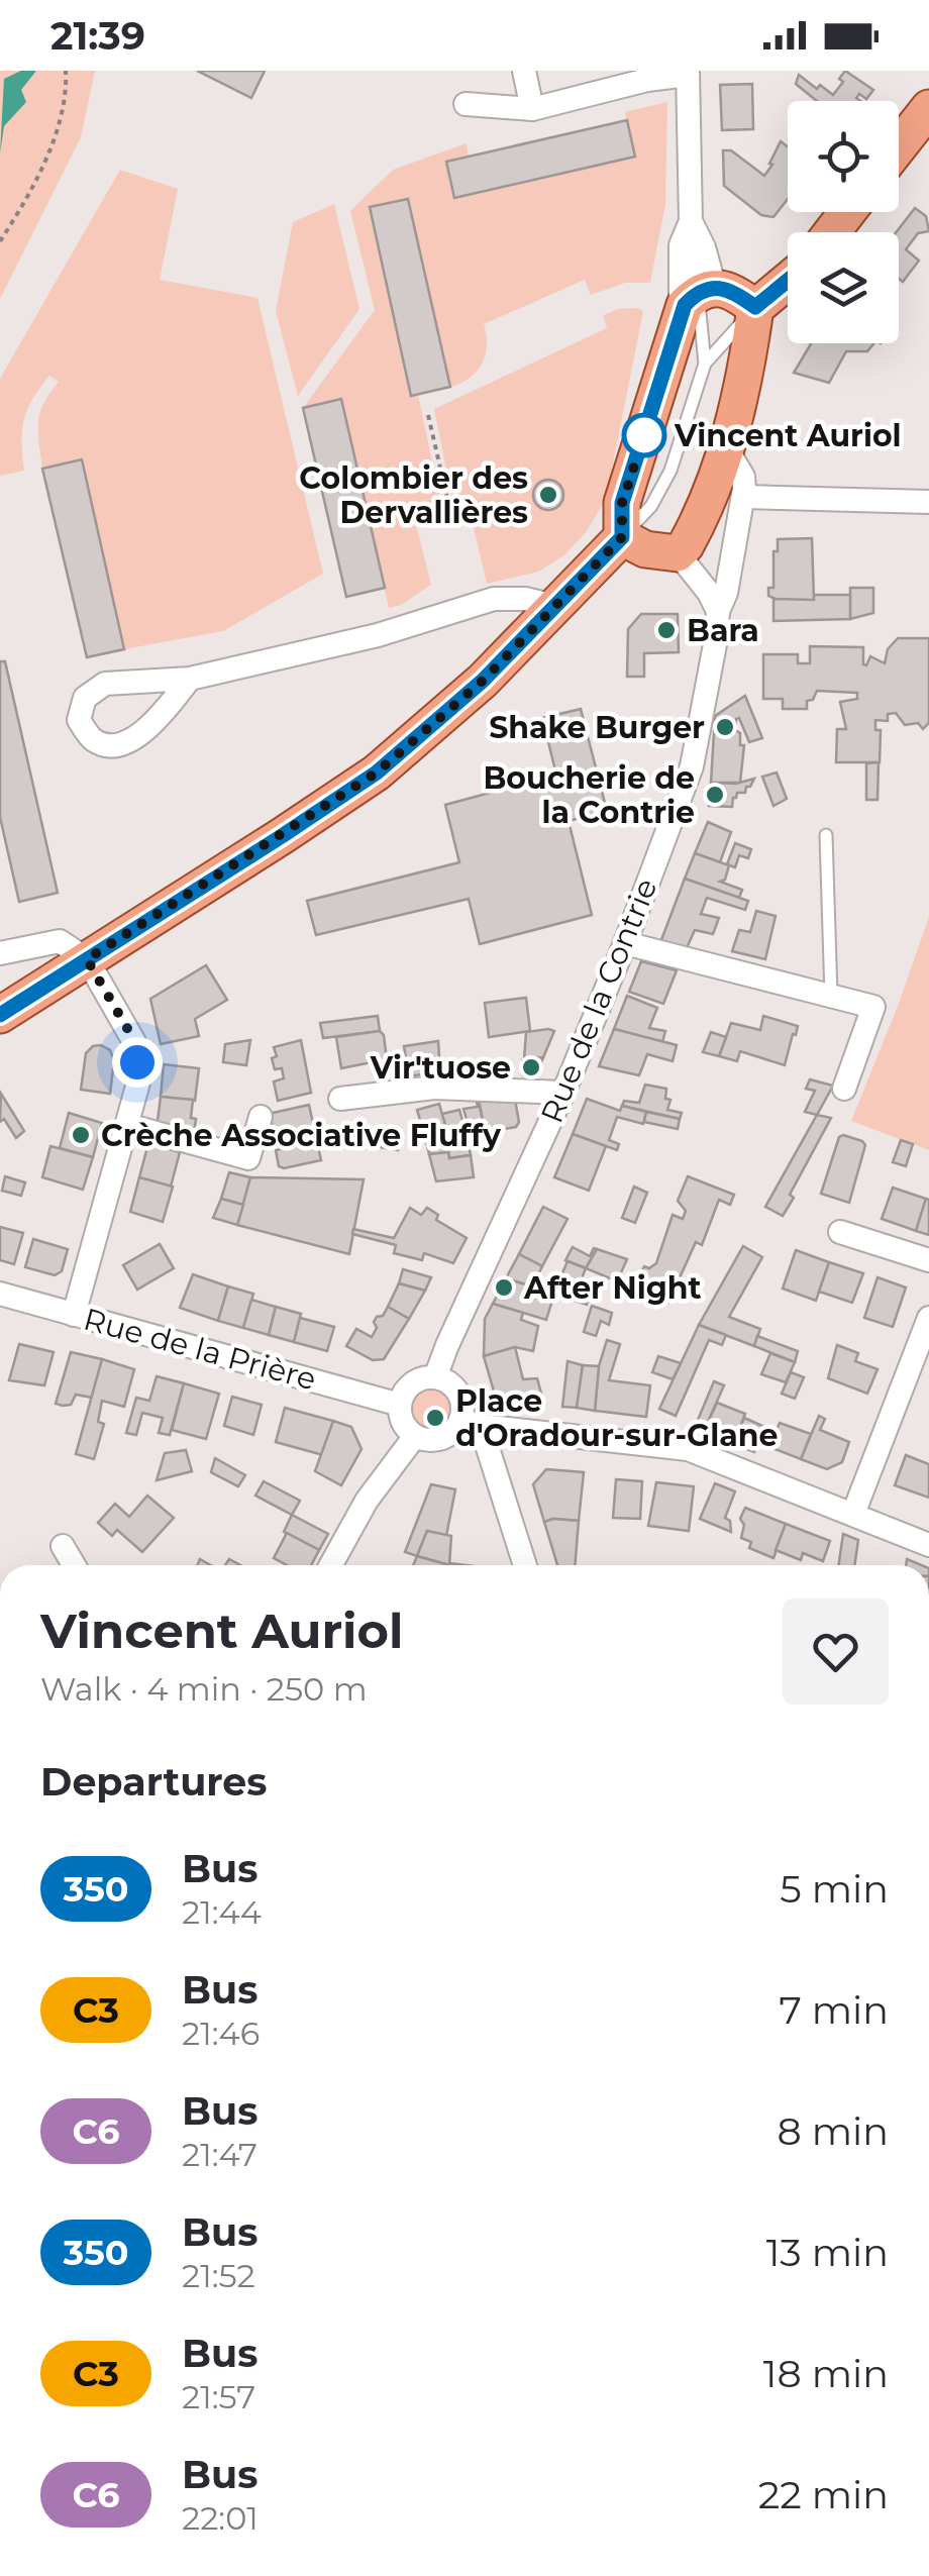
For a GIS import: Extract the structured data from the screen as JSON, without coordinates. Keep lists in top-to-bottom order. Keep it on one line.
{"streets":{"street":["Rue de la Contrie","Rue de la Prière"]},"crossings":[["Rue de la Contrie","Rue de la Prière"]],"places":["Vincent Auriol","Colombier des Dervallières","Bara","Shake Burger","Boucherie de la Contrie","Vir'tuose","Crèche Associative Fluffy","After Night","Place d'Oradour-sur-Glane"],"lines":["bus line 350"],"page":{"status":"21:39","heading":[["Vincent Auriol","Walk · 4 min · 250 m"],"Departures"],"list":[{"mark":"350","name":"Bus","note":"21:44","value":"5 min"},{"mark":"C3","name":"Bus","note":"21:46","value":"7 min"},{"mark":"C6","name":"Bus","note":"21:47","value":"8 min"},{"mark":"350","name":"Bus","note":"21:52","value":"13 min"},{"mark":"C3","name":"Bus","note":"21:57","value":"18 min"},{"mark":"C6","name":"Bus","note":"22:01","value":"22 min"}]}}
